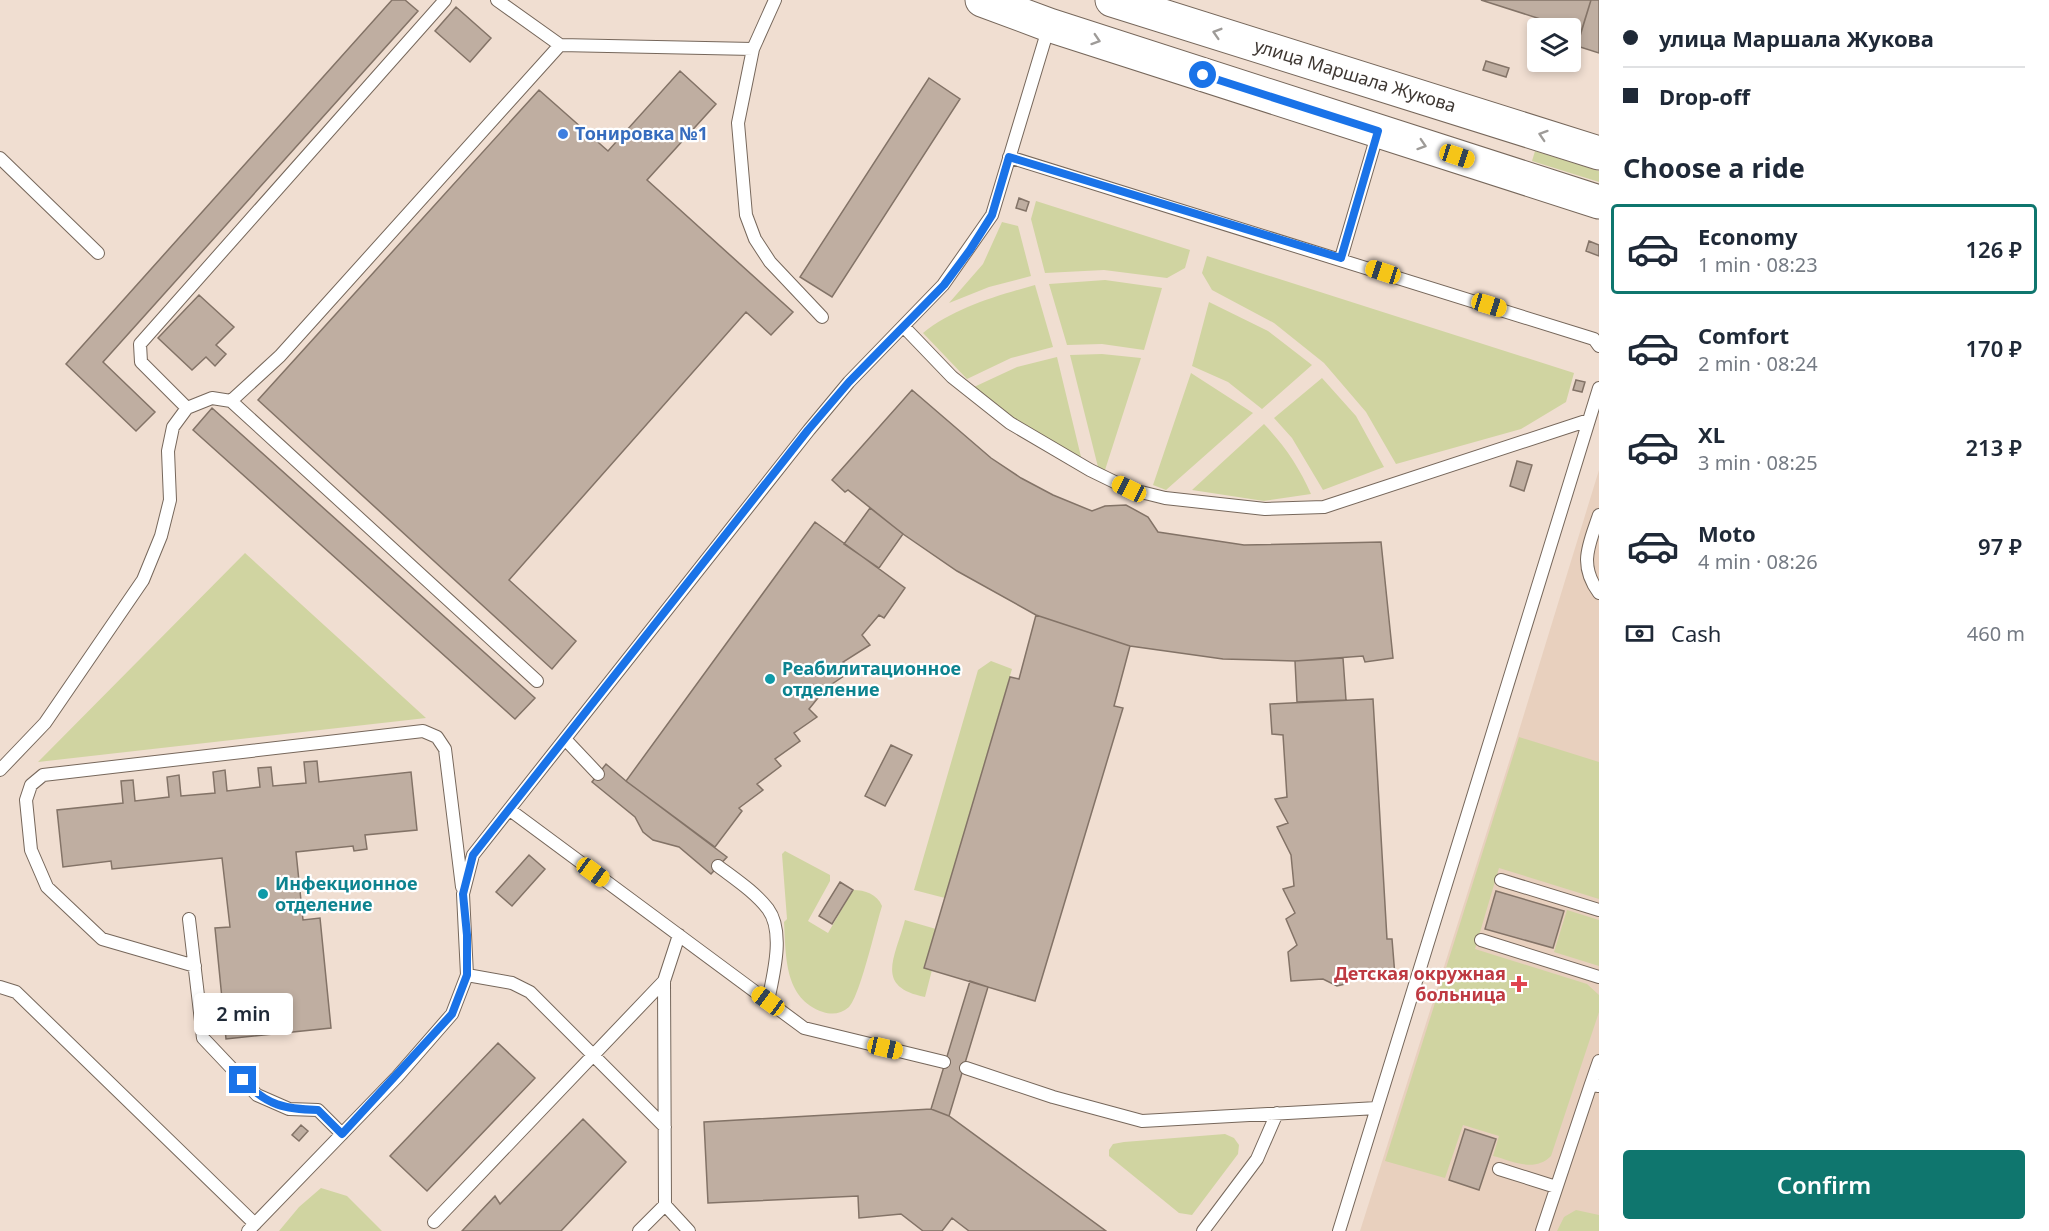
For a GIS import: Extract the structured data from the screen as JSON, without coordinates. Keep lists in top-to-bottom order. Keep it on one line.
{"streets":{"main road":["улица Маршала Жукова"]},"places":{"other":["Тонировка №1","Реабилитационное отделение","Инфекционное отделение"],"health":["Детская окружная больница"]},"page":{"banner":["улица Маршала Жукова","Drop-off"],"heading":"Choose a ride","list":[{"name":"Economy","note":"1 min · 08:23","value":"126 ₽"},{"name":"Comfort","note":"2 min · 08:24","value":"170 ₽"},{"name":"XL","note":"3 min · 08:25","value":"213 ₽"},{"name":"Moto","note":"4 min · 08:26","value":"97 ₽"}],"pay":["Cash","460 m"],"bubble":"2 min","buttons":"Confirm"}}
